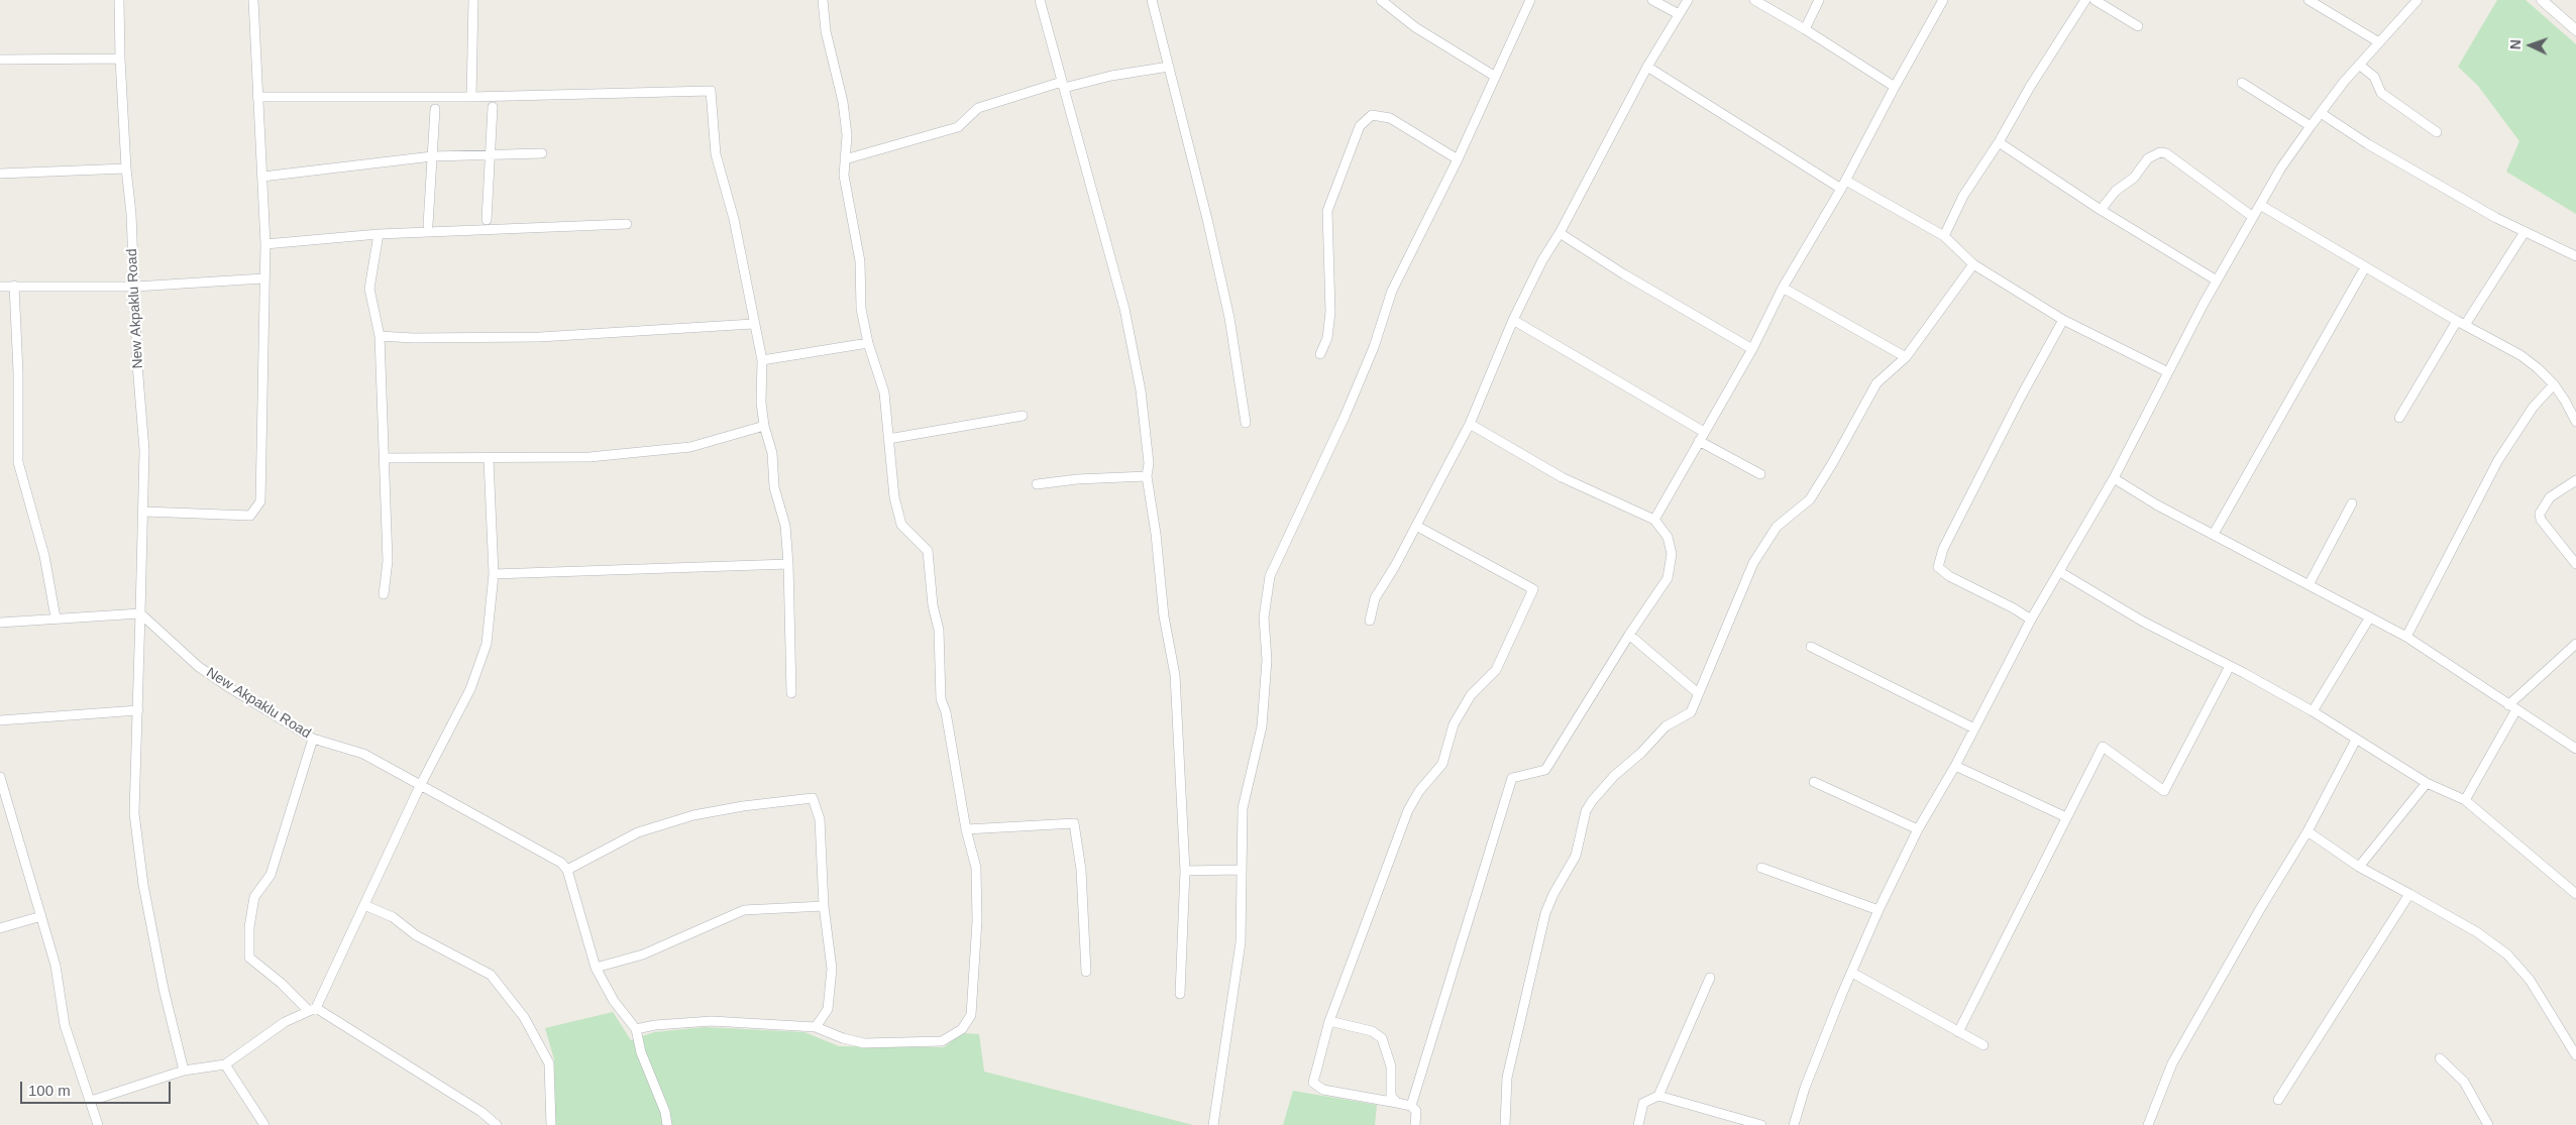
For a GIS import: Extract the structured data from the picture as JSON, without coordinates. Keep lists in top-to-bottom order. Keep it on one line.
{"streets":{"street":["New Akpaklu Road"]},"scale_bar":"100 m","north":"left"}
